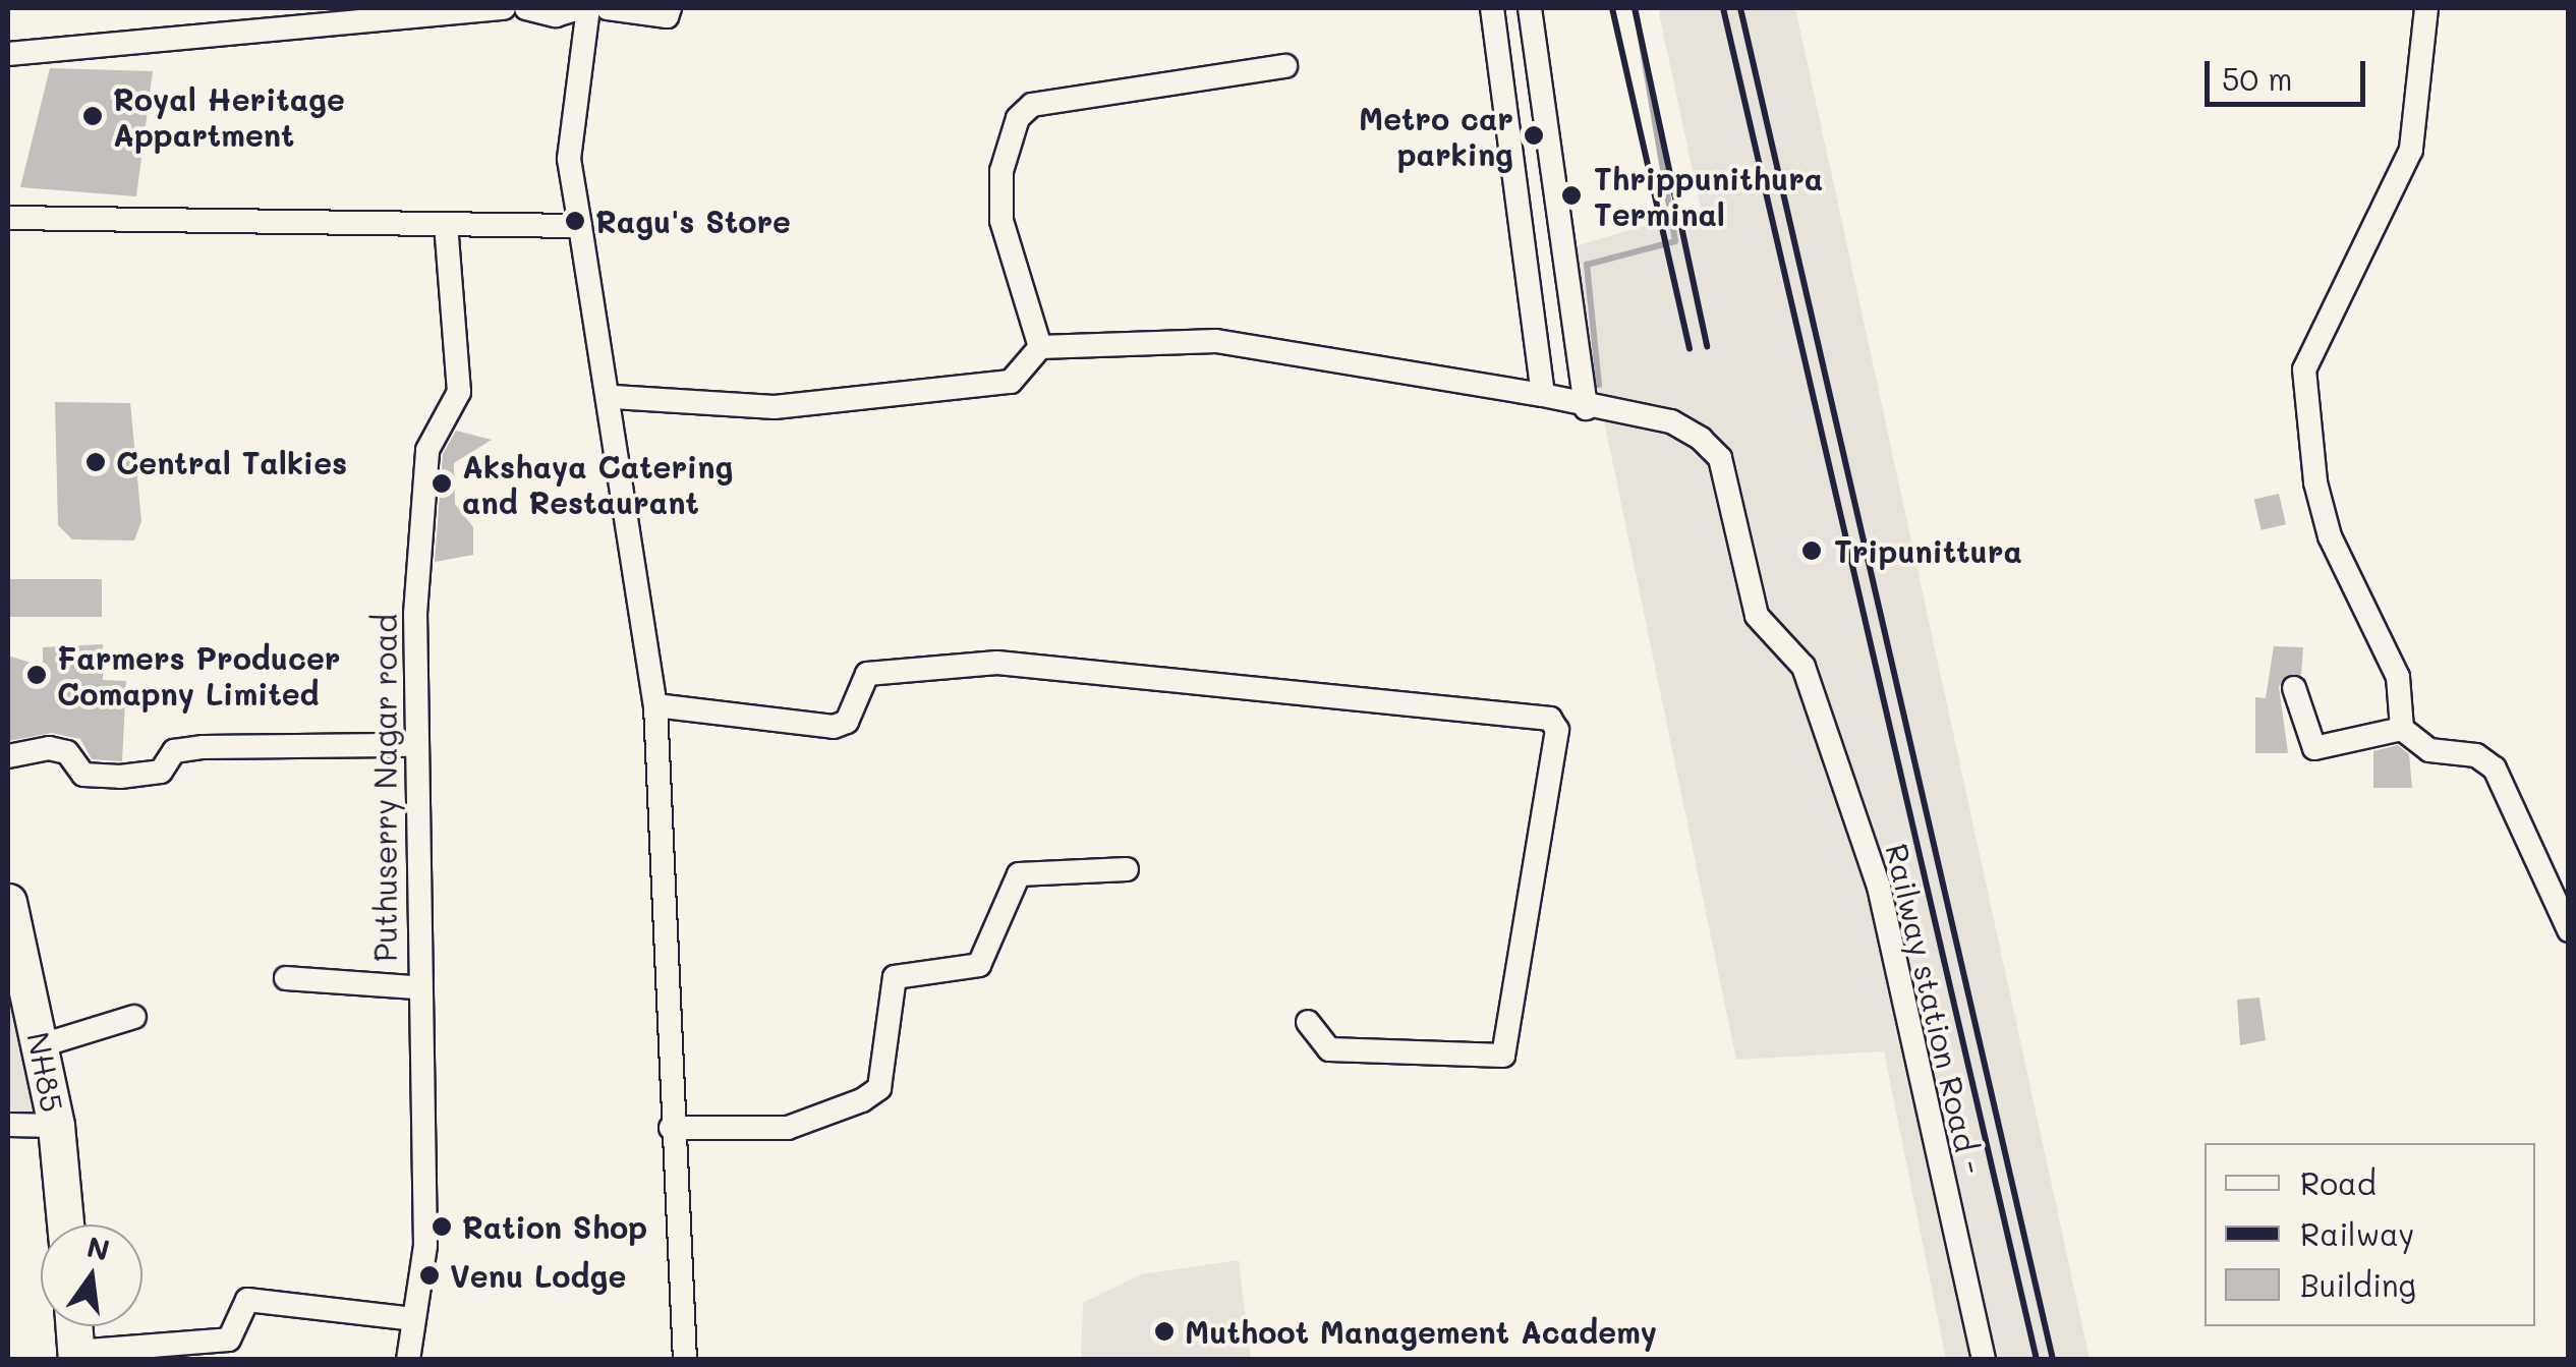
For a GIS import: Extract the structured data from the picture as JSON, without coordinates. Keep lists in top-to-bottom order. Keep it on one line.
{"streets":{"main road":["NH85"],"street":["Puthuserry Nagar road","Railway station Road -"]},"places":["Royal Heritage Appartment","Metro car parking","Thrippunithura Terminal","Ragu's Store","Central Talkies","Akshaya Catering and Restaurant","Tripunittura","Farmers Producer Comapny Limited","Ration Shop","Venu Lodge","Muthoot Management Academy"],"legend":["Road","Railway","Building"],"scale_bar":"50 m","north":"top"}
